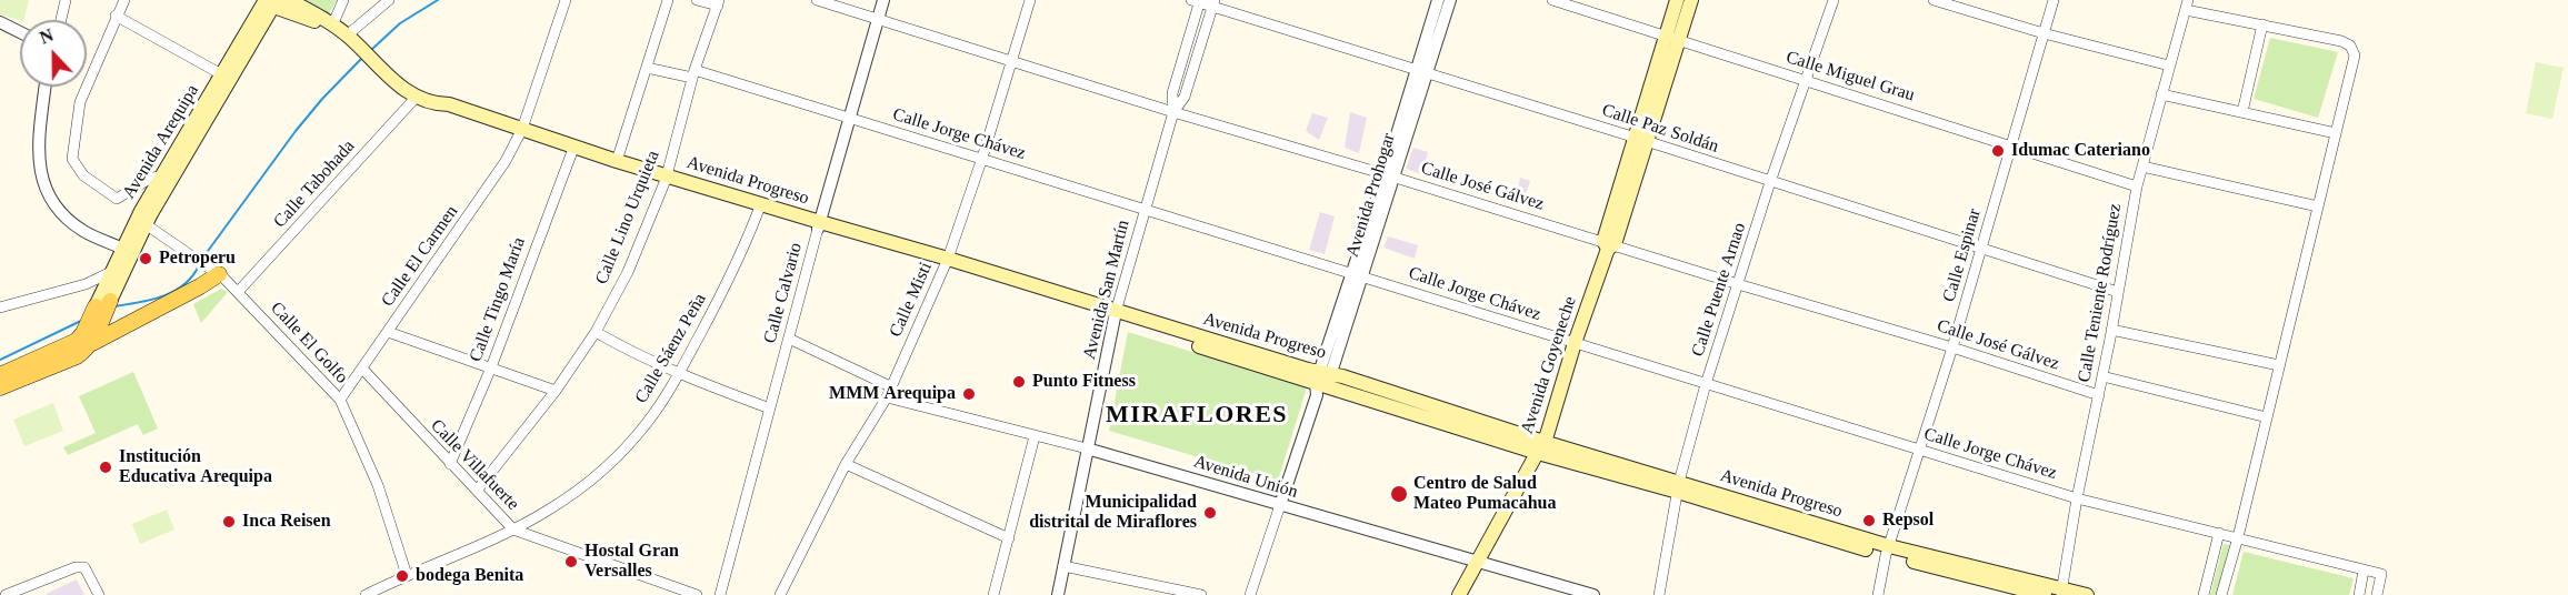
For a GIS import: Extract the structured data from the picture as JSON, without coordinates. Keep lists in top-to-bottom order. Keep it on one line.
{"streets":{"main road":["Avenida Arequipa","Avenida Progreso","Avenida Goyeneche"],"street":["Calle Miguel Grau","Calle Paz Soldán","Calle Jorge Chávez","Calle Tabohada","Calle José Gálvez","Avenida Prohogar","Calle Lino Urquieta","Calle Espinar","Calle El Carmen","Avenida San Martín","Calle Puente Arnao","Calle Calvario","Calle Teniente Rodríguez","Calle Tingo María","Calle Misti","Calle El Golfo","Calle Sáenz Peña","Calle Villafuerte","Avenida Unión"]},"crossings":[["Calle Miguel Grau","Calle Espinar"],["Calle Miguel Grau","Calle Puente Arnao"],["Calle Miguel Grau","Calle Teniente Rodríguez"],["Calle Miguel Grau","Avenida Goyeneche"],["Calle Paz Soldán","Avenida Prohogar"],["Calle Paz Soldán","Calle Espinar"],["Calle Paz Soldán","Avenida San Martín"],["Calle Paz Soldán","Calle Puente Arnao"],["Calle Paz Soldán","Calle Teniente Rodríguez"],["Calle Paz Soldán","Avenida Goyeneche"],["Calle Jorge Chávez","Avenida Prohogar"],["Calle Jorge Chávez","Calle Lino Urquieta"],["Calle Jorge Chávez","Calle Espinar"],["Calle Jorge Chávez","Avenida San Martín"],["Calle Jorge Chávez","Calle Puente Arnao"],["Calle Jorge Chávez","Calle Calvario"],["Calle Jorge Chávez","Calle Teniente Rodríguez"],["Calle Jorge Chávez","Calle Misti"],["Calle Jorge Chávez","Avenida Goyeneche"],["Avenida Arequipa","Avenida Progreso"],["Avenida Arequipa","Calle El Golfo"],["Avenida Progreso","Calle Tabohada"],["Avenida Progreso","Avenida Prohogar"],["Avenida Progreso","Calle Lino Urquieta"],["Avenida Progreso","Calle Espinar"],["Avenida Progreso","Calle El Carmen"],["Avenida Progreso","Avenida San Martín"],["Avenida Progreso","Calle Puente Arnao"],["Avenida Progreso","Calle Calvario"],["Avenida Progreso","Calle Teniente Rodríguez"],["Avenida Progreso","Calle Tingo María"],["Avenida Progreso","Calle Misti"],["Avenida Progreso","Calle Sáenz Peña"],["Avenida Progreso","Avenida Goyeneche"],["Calle Tabohada","Calle El Golfo"],["Calle José Gálvez","Avenida Prohogar"],["Calle José Gálvez","Calle Espinar"],["Calle José Gálvez","Avenida San Martín"],["Calle José Gálvez","Calle Puente Arnao"],["Calle José Gálvez","Calle Calvario"],["Calle José Gálvez","Calle Teniente Rodríguez"],["Calle José Gálvez","Calle Misti"],["Calle José Gálvez","Avenida Goyeneche"],["Avenida Prohogar","Avenida Unión"],["Calle Lino Urquieta","Calle Villafuerte"],["Calle El Carmen","Calle El Golfo"],["Calle El Carmen","Calle Villafuerte"],["Avenida San Martín","Avenida Unión"],["Calle Tingo María","Calle Villafuerte"],["Calle Misti","Avenida Unión"],["Calle El Golfo","Calle Sáenz Peña"],["Calle Sáenz Peña","Calle Villafuerte"],["Avenida Goyeneche","Avenida Unión"]],"districts":["MIRAFLORES"],"places":["Idumac Cateriano","Petroperu","Punto Fitness","MMM Arequipa","Institución Educativa Arequipa","Centro de Salud Mateo Pumacahua","Municipalidad distrital de Miraflores","Repsol","Inca Reisen","Hostal Gran Versalles","bodega Benita"],"north":"top"}
